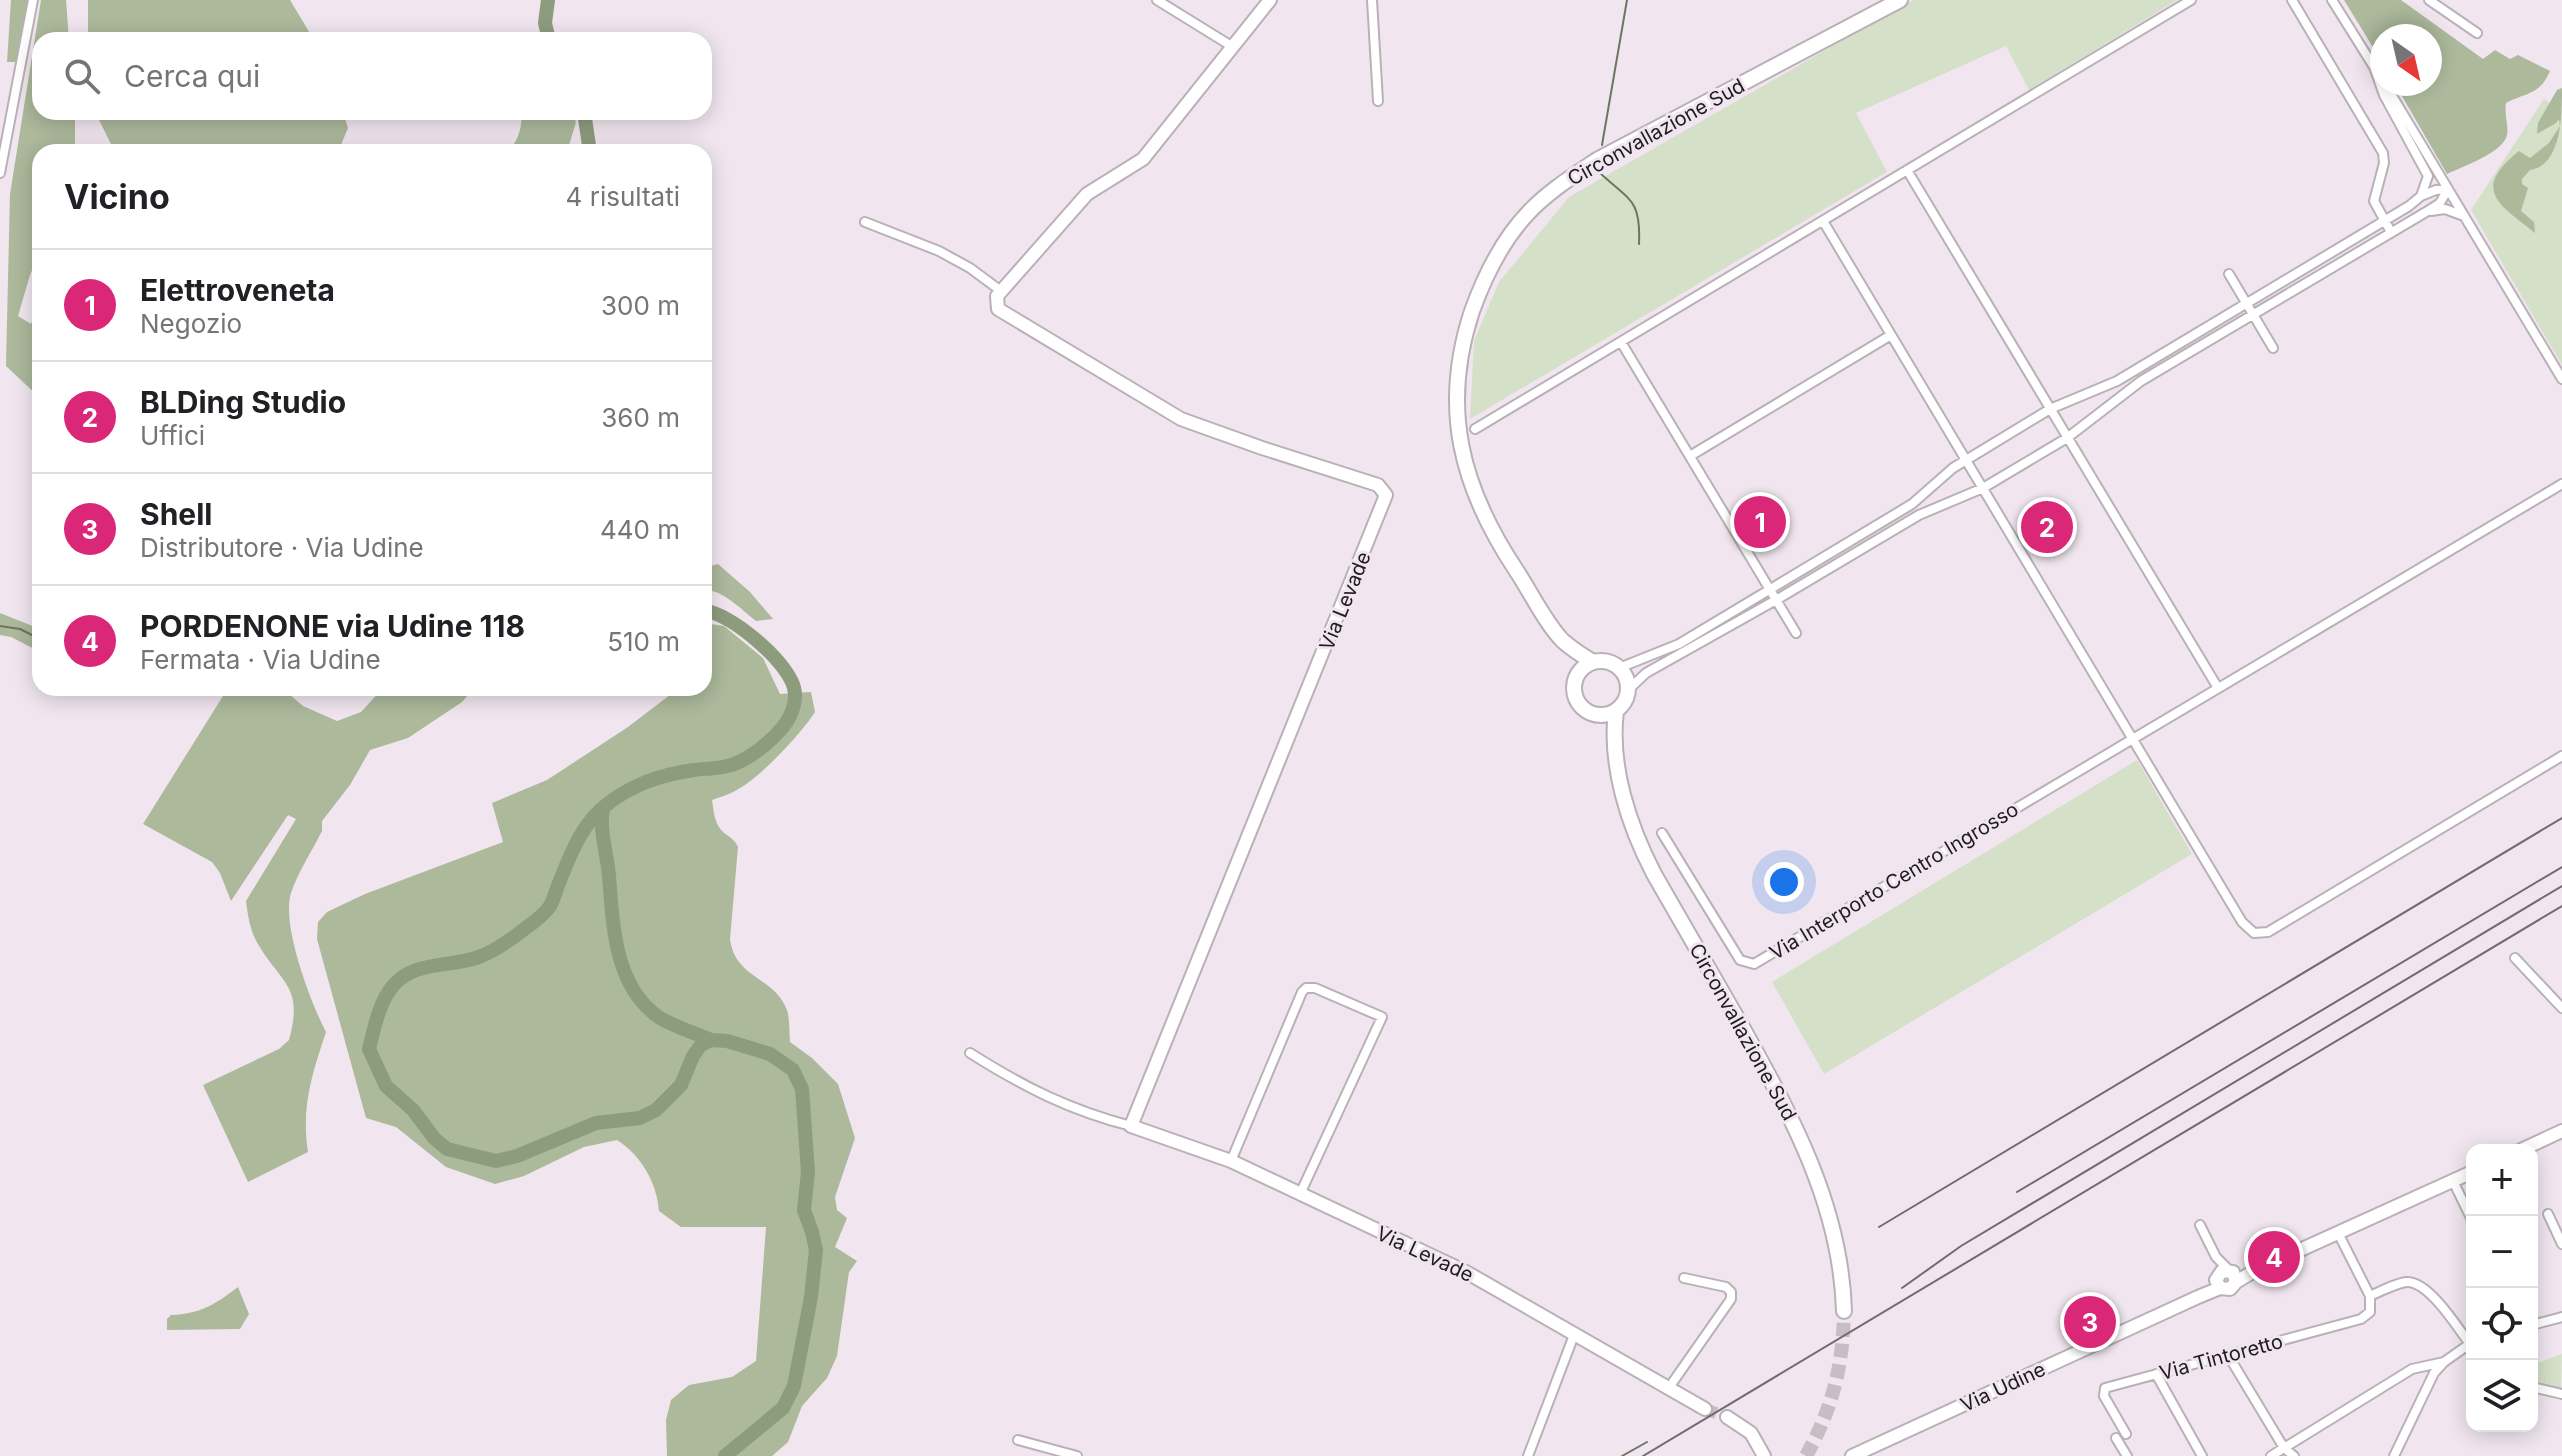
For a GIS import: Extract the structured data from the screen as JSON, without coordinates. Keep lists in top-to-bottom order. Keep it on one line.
{"streets":{"main road":["Circonvallazione Sud"],"street":["Via Levade","Via Interporto Centro Ingrosso","Via Tintoretto","Via Udine"]},"north":"bottom right","page":{"search":"Cerca qui","heading":["Vicino","4 risultati"],"list":[{"mark":"1","name":"Elettroveneta","note":"Negozio","value":"300 m"},{"mark":"2","name":"BLDing Studio","note":"Uffici","value":"360 m"},{"mark":"3","name":"Shell","note":"Distributore · Via Udine","value":"440 m"},{"mark":"4","name":"PORDENONE via Udine 118","note":"Fermata · Via Udine","value":"510 m"}],"pins":["1","2","4","3"],"map_buttons":["+","−"]}}
